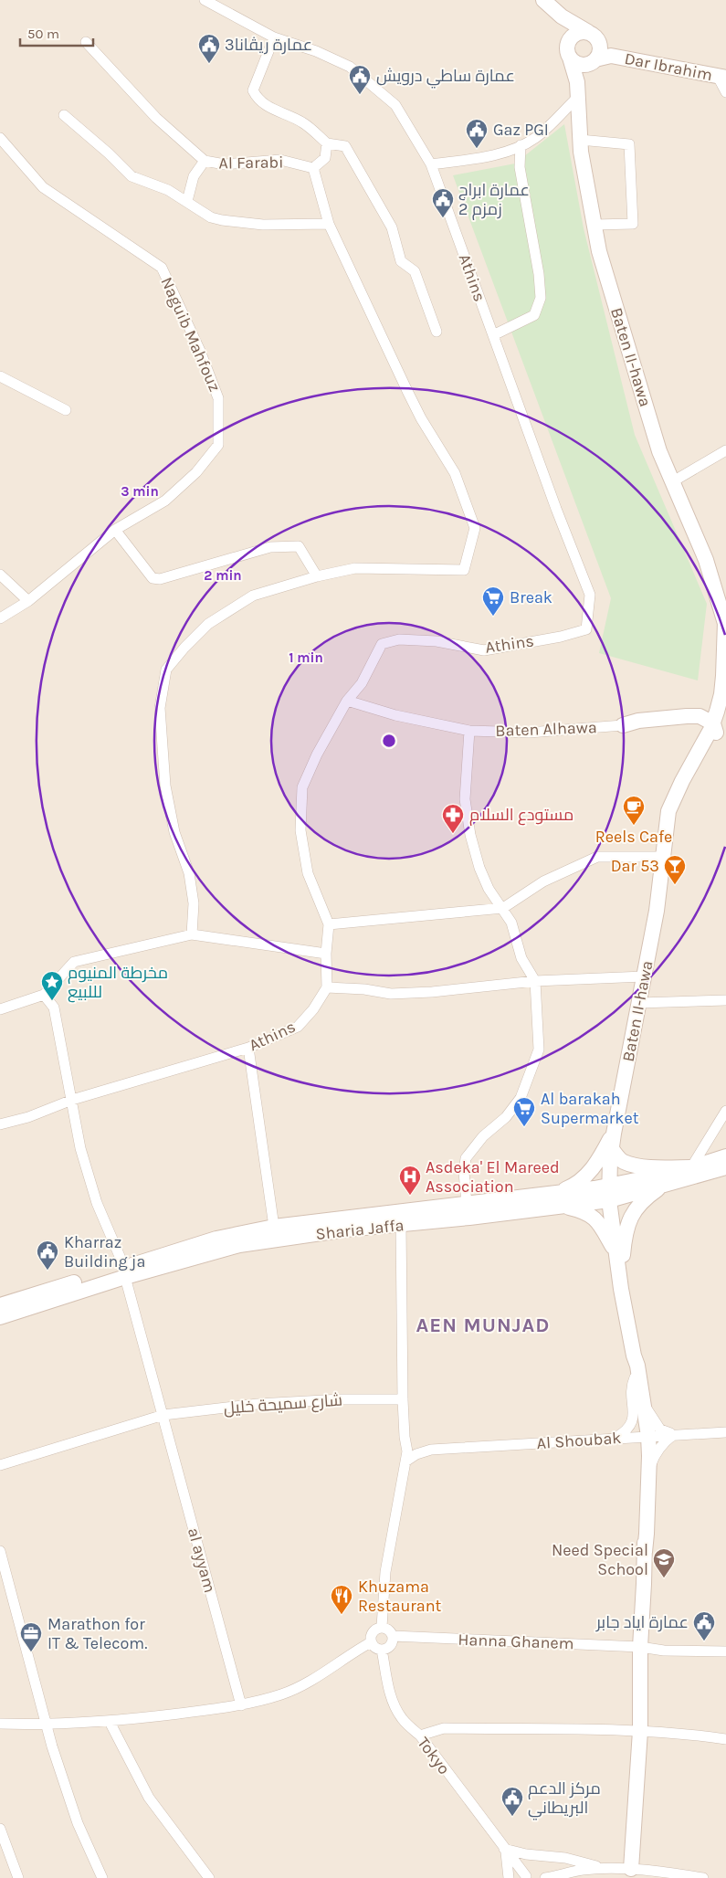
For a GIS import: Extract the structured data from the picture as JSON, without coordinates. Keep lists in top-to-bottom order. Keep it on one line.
{"streets":{"main road":["Dar Ibrahim","Baten II-hawa","Sharia Jaffa"],"street":["Al Farabi","Athins","Naguib Mahfouz","Baten Alhawa","شارع سميحة خليل","Al Shoubak","al ayyam","Hanna Ghanem","Tokyo"]},"crossings":[["Athins","Baten Alhawa"],["Athins","al ayyam"],["Baten II-hawa","Sharia Jaffa"],["Sharia Jaffa","al ayyam"],["شارع سميحة خليل","al ayyam"],["Hanna Ghanem","Tokyo"]],"districts":["AEN MUNJAD"],"places":{"public building":["عمارة ريڤانا3","عمارة ساطي درويش","Gaz PGI","عمارة ابراج زمزم 2","Kharraz Building ja","عمارة اياد جابر","مركز الدعم البريطاني"],"supermarket":["Break","Al barakah Supermarket"],"cafe":["Reels Cafe"],"pharmacy":["مستودع السلام"],"bar":["Dar 53"],"place":["مخرطة المنيوم لللبيع"],"hospital":["Asdeka' El Mareed Association"],"school or university":["Need Special School"],"restaurant":["Khuzama Restaurant"],"office":["Marathon for IT & Telecom."]},"scale_bar":"50 m","rings":["3 min","2 min","1 min"]}
